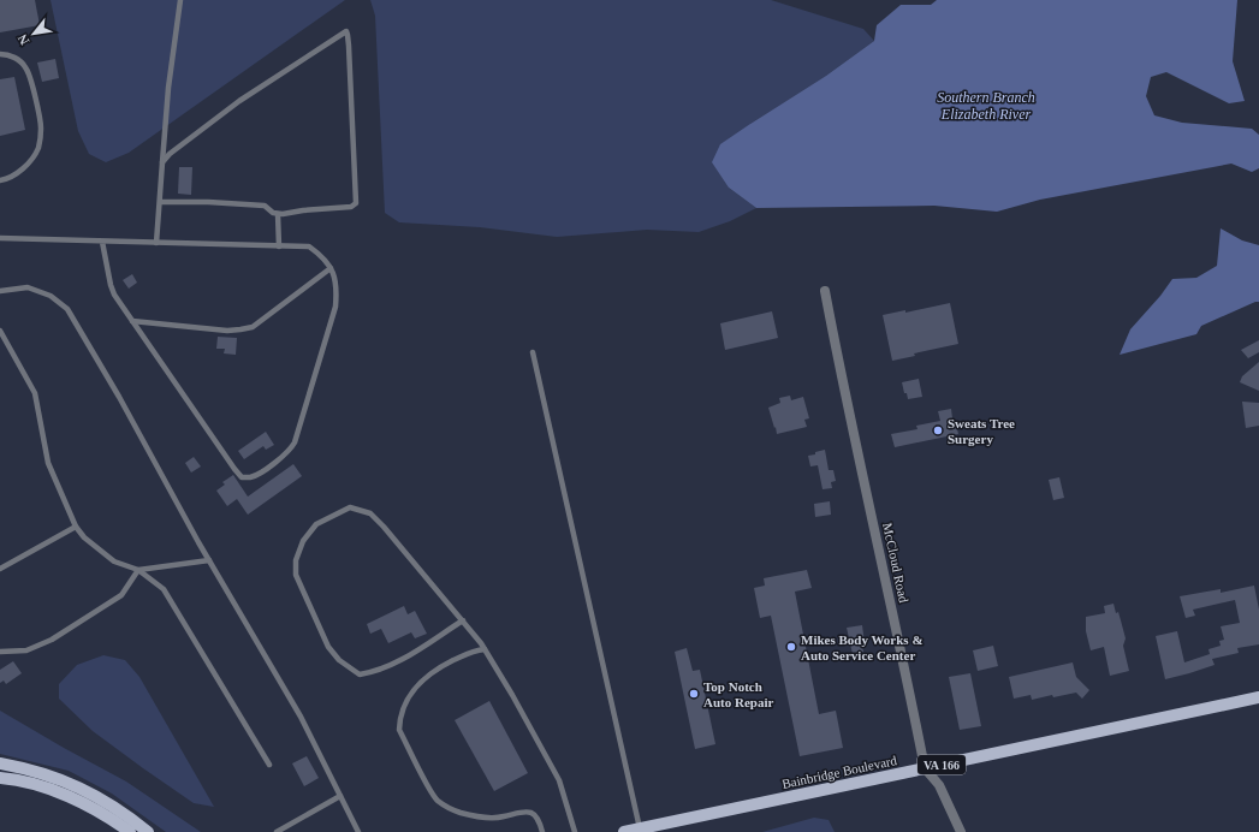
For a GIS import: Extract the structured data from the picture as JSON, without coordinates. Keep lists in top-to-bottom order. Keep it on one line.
{"streets":{"main road":["VA 166","Bainbridge Boulevard"],"street":["McCloud Road"]},"crossings":[["McCloud Road","Bainbridge Boulevard"]],"water":["Southern Branch Elizabeth River"],"places":["Sweats Tree Surgery","Mikes Body Works & Auto Service Center","Top Notch Auto Repair"],"north":"bottom left"}
